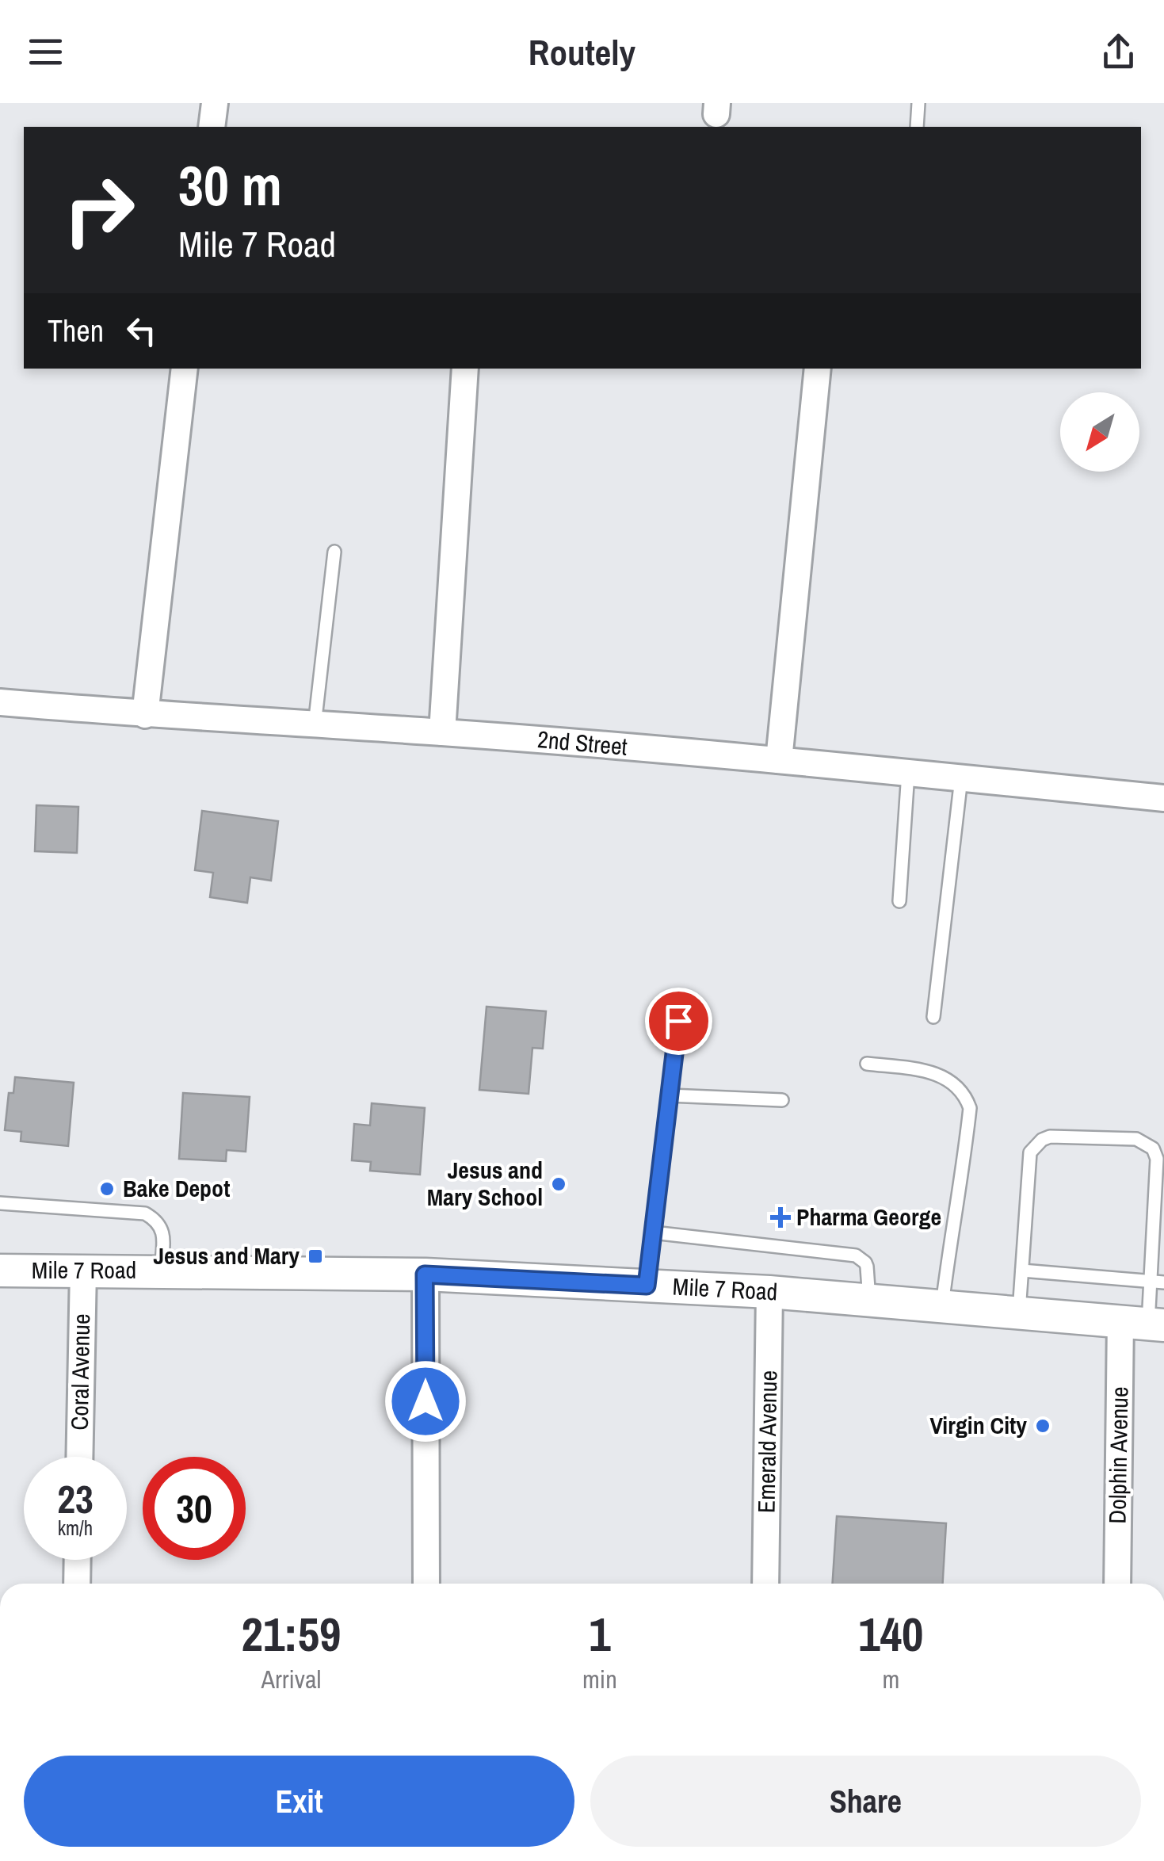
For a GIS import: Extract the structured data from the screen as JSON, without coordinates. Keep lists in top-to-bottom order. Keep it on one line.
{"streets":{"street":["2nd Street","Mile 7 Road","Coral Avenue","Emerald Avenue","Dolphin Avenue"]},"crossings":[["Mile 7 Road","Coral Avenue"],["Mile 7 Road","Emerald Avenue"],["Mile 7 Road","Dolphin Avenue"]],"places":{"other":["Jesus and Mary School","Bake Depot","Virgin City"],"health":["Pharma George"],"transit":["Jesus and Mary"]},"north":"bottom left","page":{"header":"Routely","turn":["30 m","Mile 7 Road"],"then":"Then","speed":"23 km/h","limit":"30","eta":["21:59","Arrival","1","min","140","m"],"buttons":["Exit","Share"]}}
